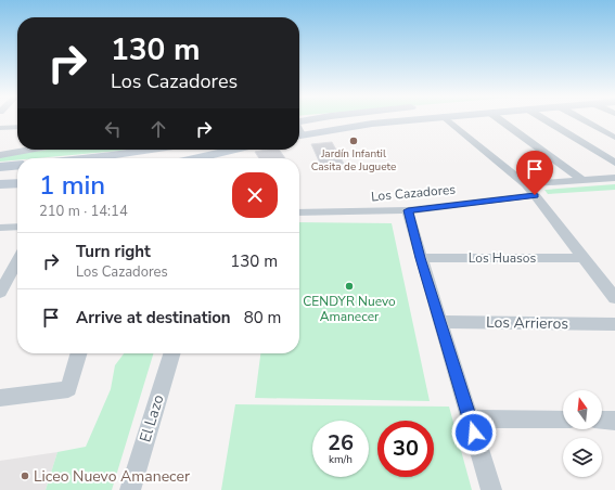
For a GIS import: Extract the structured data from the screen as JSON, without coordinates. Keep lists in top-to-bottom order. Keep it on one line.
{"streets":{"street":["Los Cazadores","Los Huasos","Los Arrieros","El Lazo"]},"places":["Jardín Infantil Casita de Juguete","CENDYR Nuevo Amanecer","Liceo Nuevo Amanecer"],"north":"top","page":{"turn":["130 m","Los Cazadores"],"heading":["1 min","210 m · 14:14"],"list":[{"name":"Turn right","note":"Los Cazadores","value":"130 m"},{"name":"Arrive at destination","value":"80 m"}],"speed":"26 km/h","limit":"30"}}
